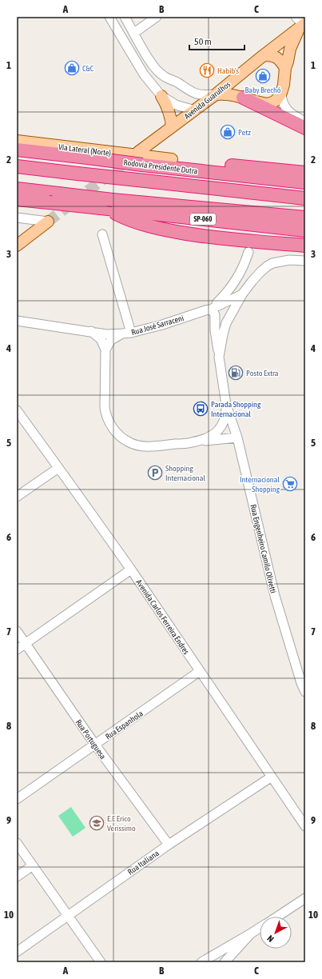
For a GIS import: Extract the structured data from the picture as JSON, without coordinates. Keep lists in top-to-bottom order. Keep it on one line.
{"streets":{"highway":["Rodovia Presidente Dutra","SP-060"],"main road":["Avenida Guarulhos","Via Lateral (Norte)"],"street":["Rua José Sarraceni","Rua Engenheiro Camilo Olivetti","Avenida Carlos Ferreira Endres","Rua Espanhola","Rua Portuguesa","Rua Italiana"]},"crossings":[["Rua José Sarraceni","Rua Engenheiro Camilo Olivetti"],["Avenida Carlos Ferreira Endres","Rua Espanhola"],["Avenida Carlos Ferreira Endres","Rua Italiana"],["Rua Espanhola","Rua Portuguesa"],["Rua Portuguesa","Rua Italiana"]],"places":{"shop":["C&C","Baby Brechó","Petz"],"restaurant":["Habib's"],"fuel station":["Posto Extra"],"bus stop":["Parada Shopping Internacional"],"parking":["Shopping Internacional"],"supermarket":["Internacional Shopping"],"school or university":["E.E Erico Verissimo"]},"scale_bar":"50 m","north":"bottom left","grid":{"columns":["A","B","C"],"rows":["1","2","3","4","5","6","7","8","9","10"]}}
